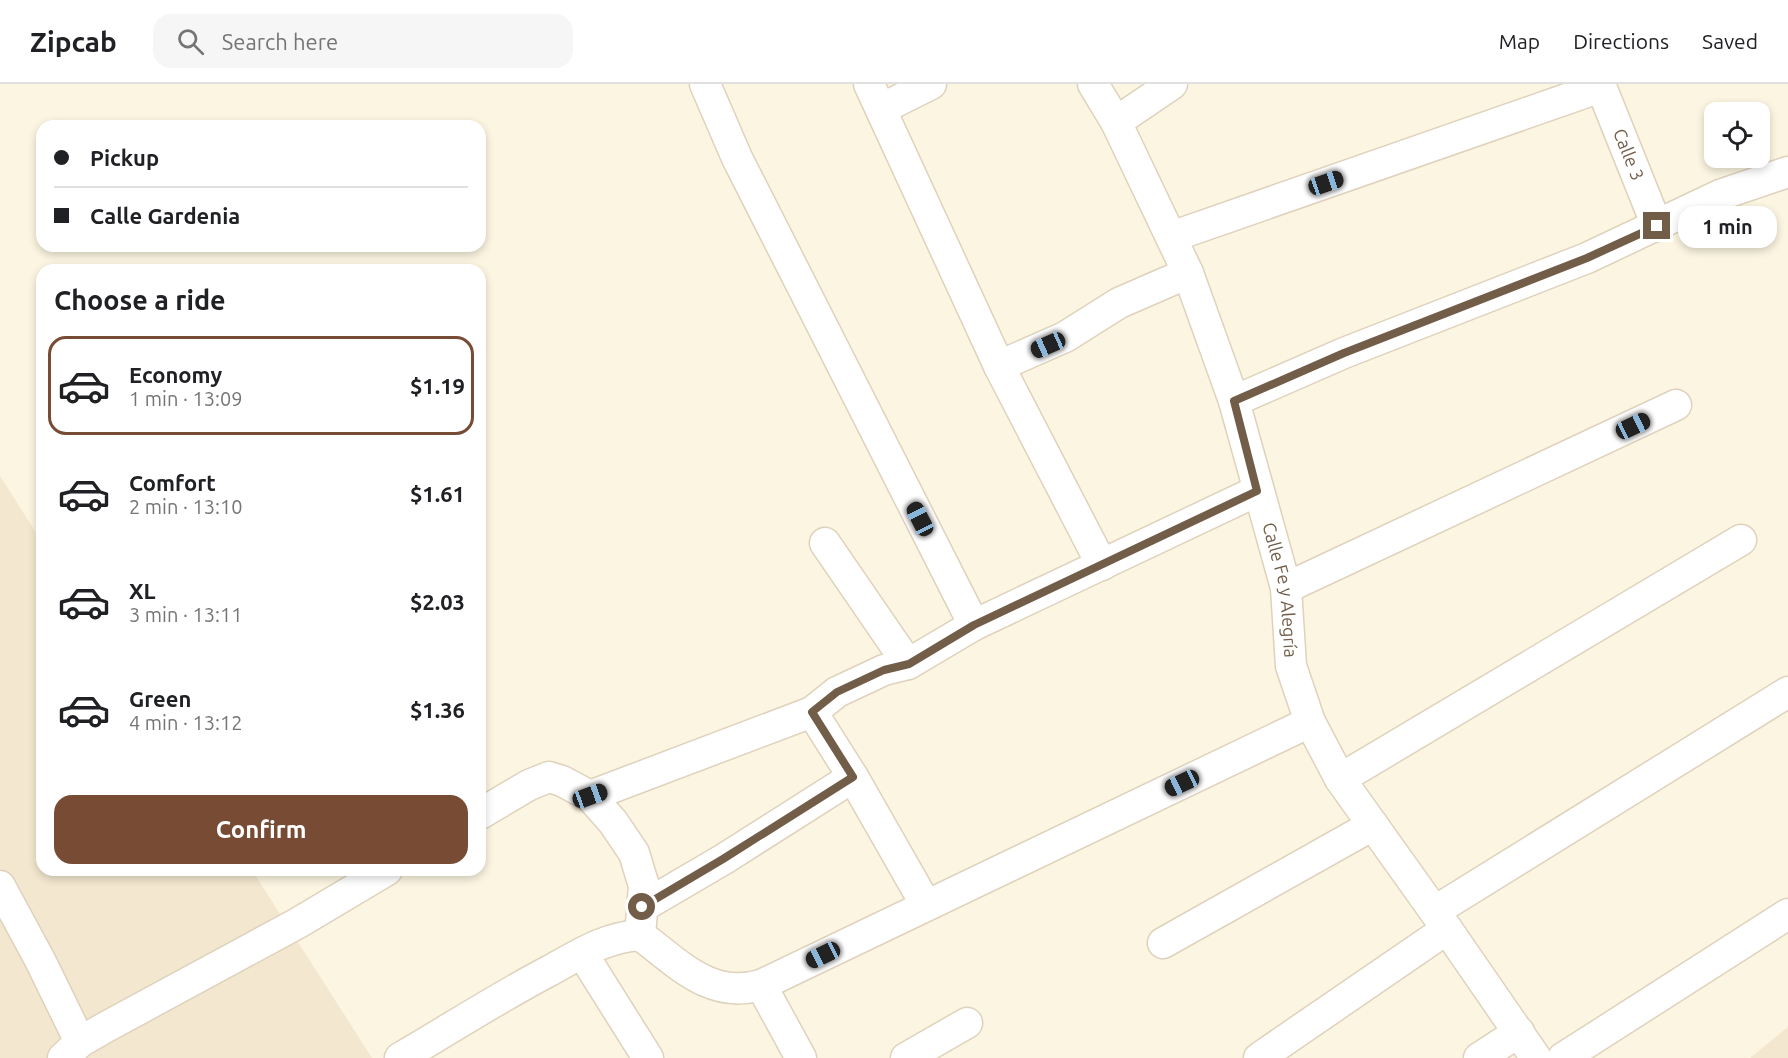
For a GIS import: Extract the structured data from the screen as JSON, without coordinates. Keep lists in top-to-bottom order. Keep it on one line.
{"streets":{"street":["Calle 3","Calle Fe y Alegría"]},"page":{"header":"Zipcab","search":"Search here","nav":["Map","Directions","Saved"],"banner":["Pickup","Calle Gardenia"],"bubble":"1 min","heading":"Choose a ride","list":[{"name":"Economy","note":"1 min · 13:09","value":"$1.19"},{"name":"Comfort","note":"2 min · 13:10","value":"$1.61"},{"name":"XL","note":"3 min · 13:11","value":"$2.03"},{"name":"Green","note":"4 min · 13:12","value":"$1.36"}],"buttons":"Confirm"}}
